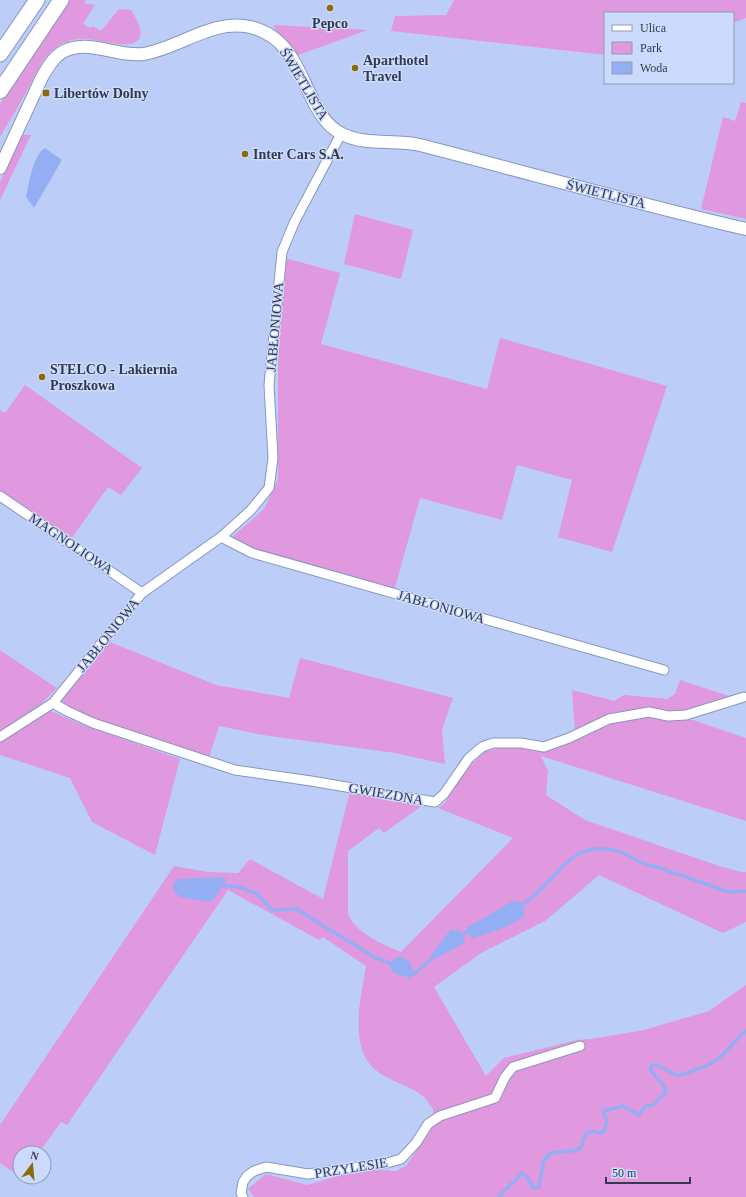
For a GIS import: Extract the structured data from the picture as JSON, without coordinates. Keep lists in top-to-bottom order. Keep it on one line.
{"streets":{"street":["ŚWIETLISTA","JABŁONIOWA","MAGNOLIOWA","GWIEZDNA","PRZYLESIE"]},"crossings":[["ŚWIETLISTA","JABŁONIOWA"],["JABŁONIOWA","MAGNOLIOWA"],["JABŁONIOWA","GWIEZDNA"]],"places":{"other":["Pepco","Aparthotel Travel","Inter Cars S.A.","STELCO - Lakiernia Proszkowa"],"transit":["Libertów Dolny"]},"legend":["Ulica","Park","Woda"],"scale_bar":"50 m","north":"top"}
